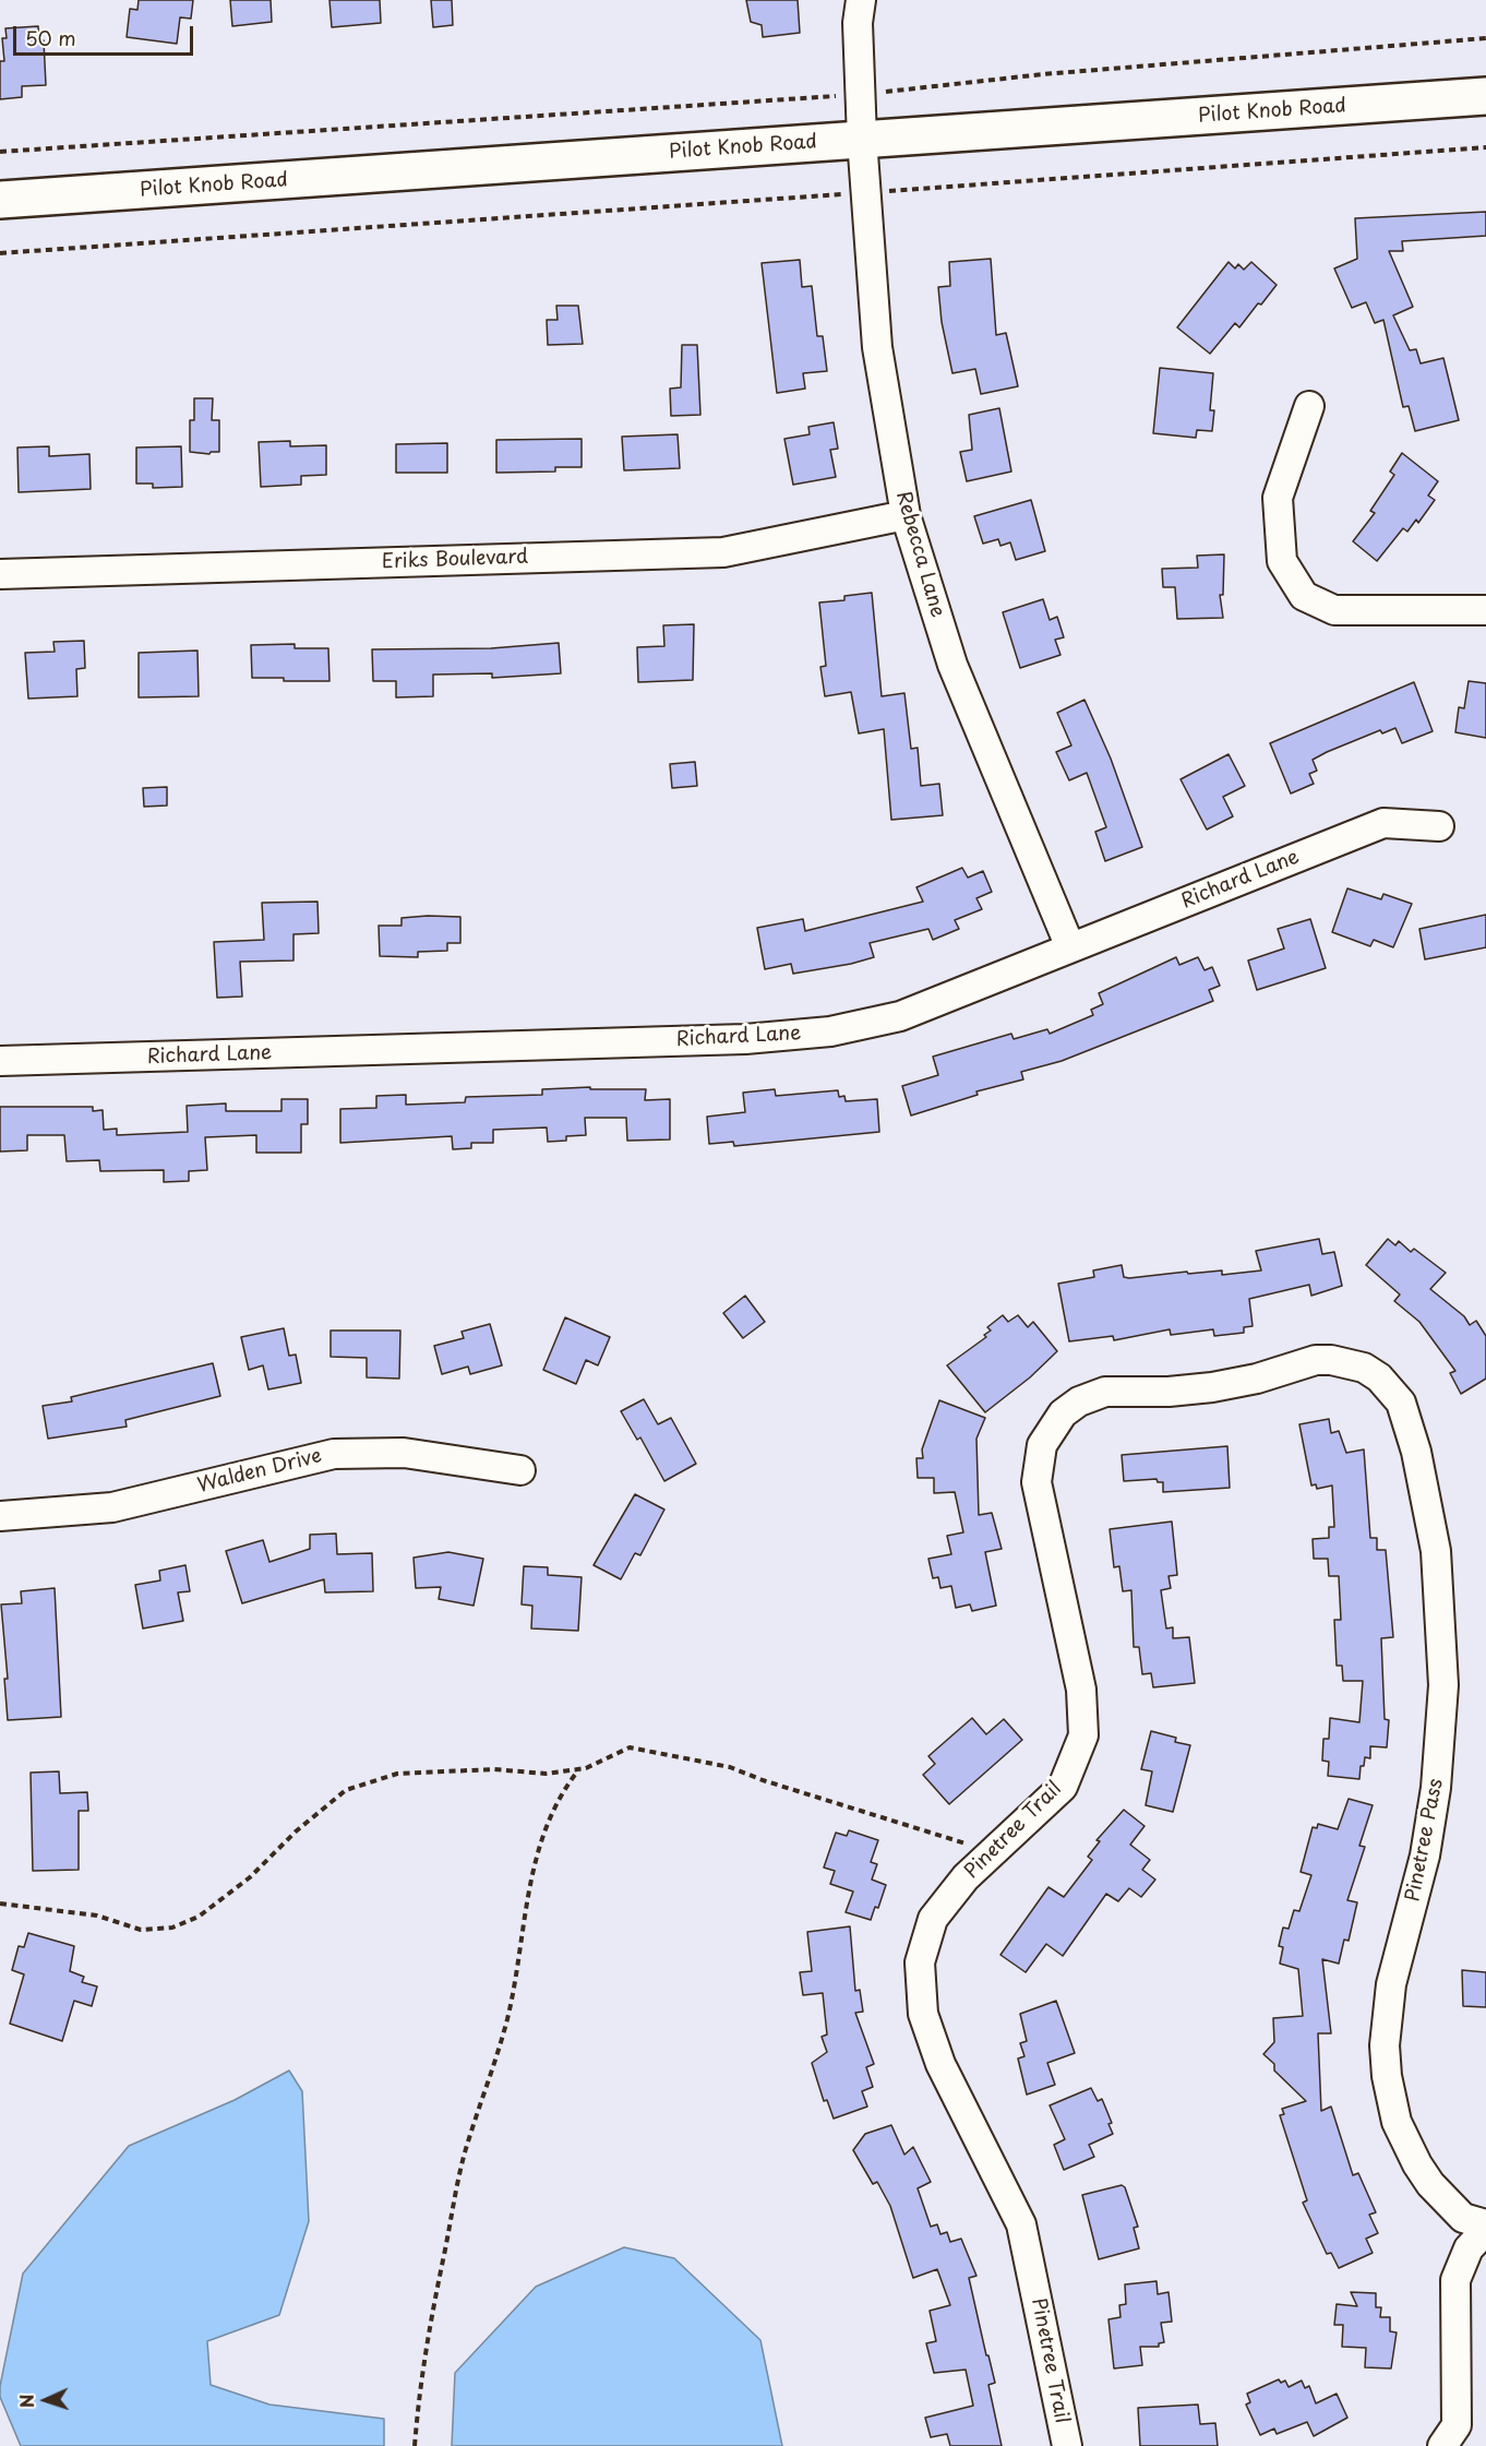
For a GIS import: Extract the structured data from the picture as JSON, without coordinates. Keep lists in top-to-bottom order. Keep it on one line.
{"streets":{"main road":["Pilot Knob Road"],"street":["Rebecca Lane","Eriks Boulevard","Richard Lane","Walden Drive","Pinetree Trail","Pinetree Pass"]},"crossings":[["Pilot Knob Road","Rebecca Lane"],["Rebecca Lane","Eriks Boulevard"],["Rebecca Lane","Richard Lane"],["Pinetree Trail","Pinetree Pass"]],"scale_bar":"50 m","north":"left"}
